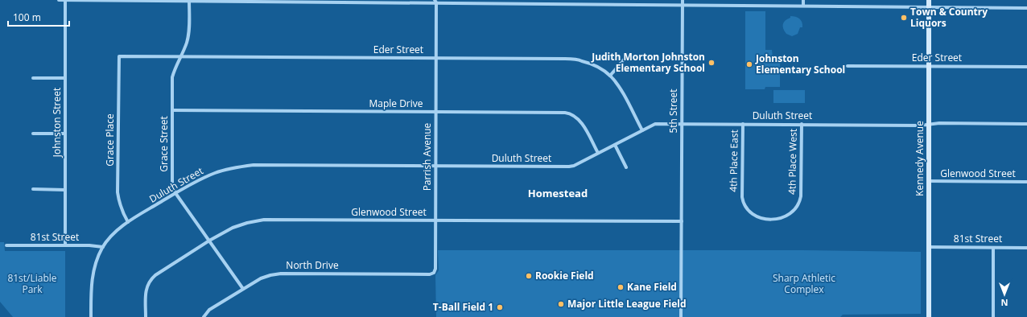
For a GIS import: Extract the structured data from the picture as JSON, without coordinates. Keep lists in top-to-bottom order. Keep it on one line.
{"streets":{"street":["Eder Street","Maple Drive","5th Street","Duluth Street","Johnston Street","Grace Place","Grace Street","Parrish Avenue","Kennedy Avenue","4th Place East","4th Place West","Glenwood Street","81st Street","North Drive"]},"crossings":[["Eder Street","Duluth Street"],["Eder Street","Grace Place"],["Eder Street","Grace Street"],["Eder Street","Parrish Avenue"],["Eder Street","Kennedy Avenue"],["Maple Drive","Duluth Street"],["Maple Drive","Grace Street"],["Maple Drive","Parrish Avenue"],["5th Street","Duluth Street"],["5th Street","Glenwood Street"],["Duluth Street","Grace Place"],["Duluth Street","Grace Street"],["Duluth Street","Parrish Avenue"],["Duluth Street","Kennedy Avenue"],["Duluth Street","4th Place East"],["Duluth Street","4th Place West"],["Duluth Street","81st Street"],["Johnston Street","81st Street"],["Grace Street","Glenwood Street"],["Grace Street","North Drive"],["Parrish Avenue","Glenwood Street"],["Parrish Avenue","North Drive"],["Kennedy Avenue","Glenwood Street"],["Kennedy Avenue","81st Street"],["4th Place East","4th Place West"]],"districts":["Homestead"],"parks":["81st/Liable Park","Sharp Athletic Complex"],"places":["Town & Country Liquors","Judith Morton Johnston Elementary School","Johnston Elementary School","Rookie Field","Kane Field","Major Little League Field","T-Ball Field 1"],"scale_bar":"100 m","north":"bottom"}
